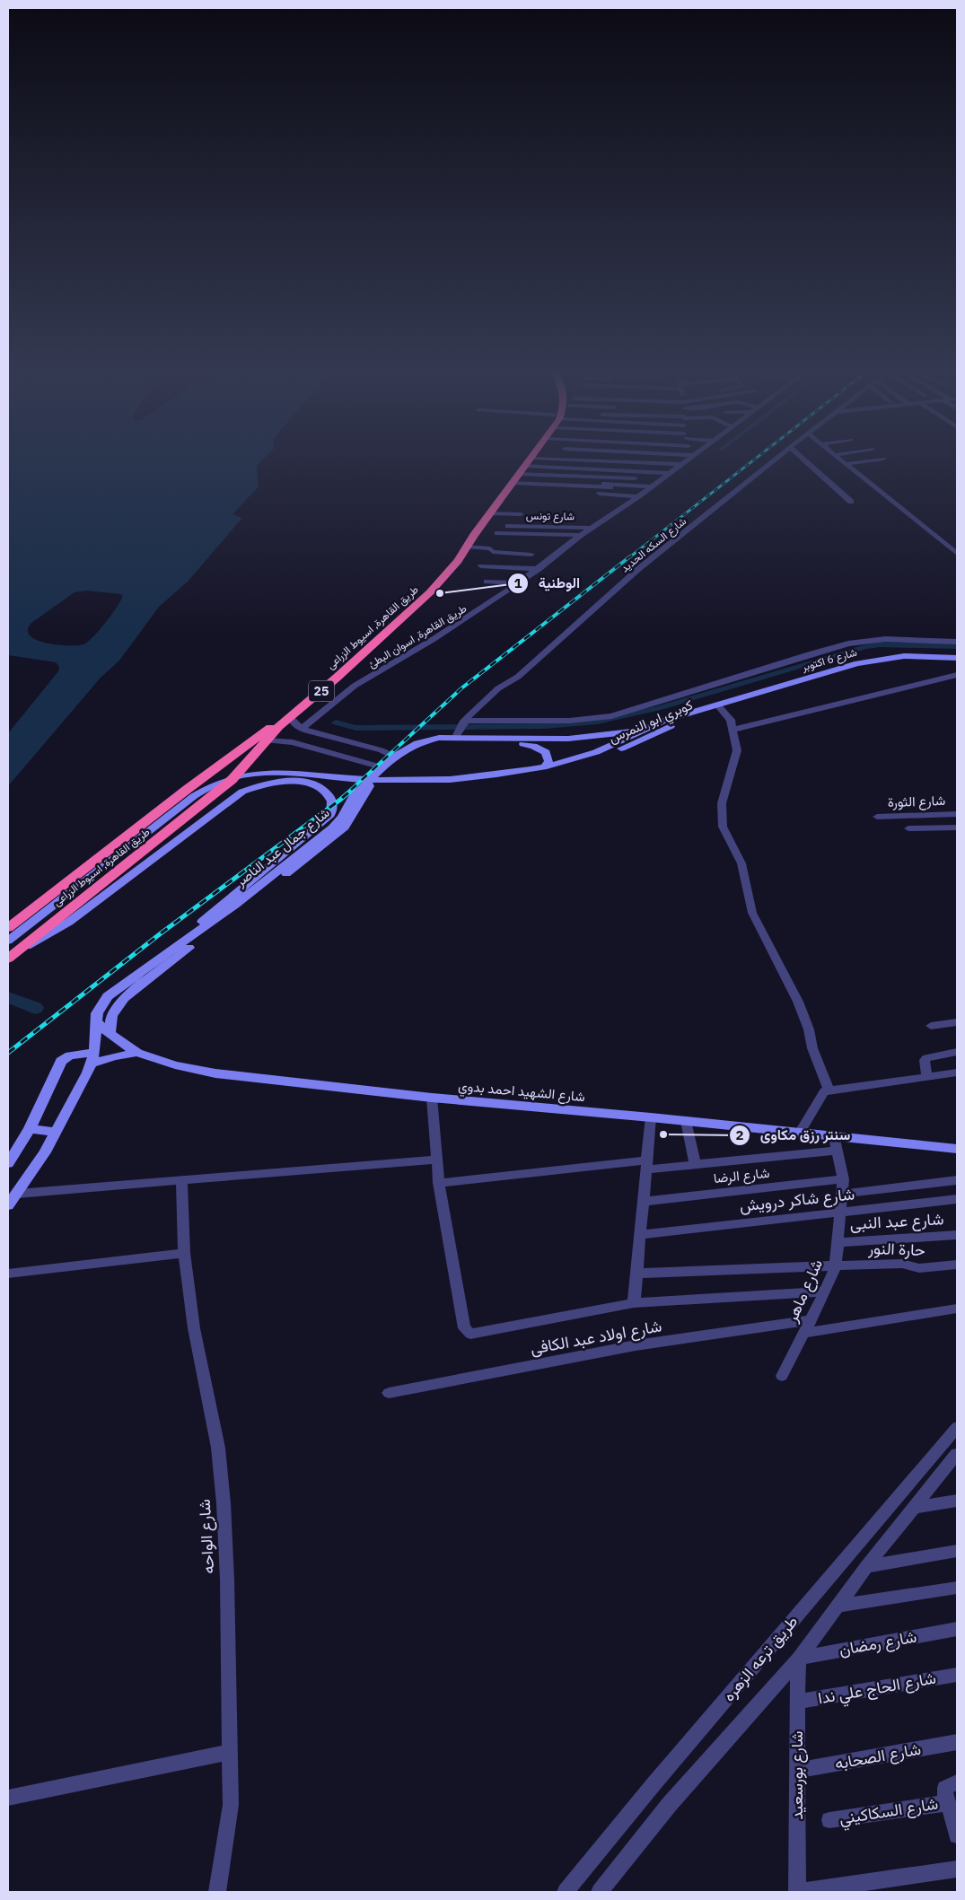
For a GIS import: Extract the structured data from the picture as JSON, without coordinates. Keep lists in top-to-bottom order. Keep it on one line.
{"streets":{"highway":["طريق القاهرة, اسيوط الزراعى","25"],"street":["شارع تونس","شارع السكه الحديد","طريق القاهرة, اسوان البطئ","شارع 6 اكتوبر","كوبري ابو النمرس","شارع الثورة","شارع جمال عبد الناصر","شارع الشهيد احمد بدوي","شارع الرضا","شارع شاكر درويش","شارع عبد النبى","حارة النور","شارع ماهر","شارع اولاد عبد الكافى","شارع الواحه","شارع رمضان","طريق ترعه الزهره","شارع الحاج علي ندا","شارع الصحابه","شارع بورسعيد","شارع السكاكيني"]},"crossings":[["شارع تونس","طريق القاهرة, اسوان البطئ"],["شارع السكه الحديد","شارع جمال عبد الناصر"],["طريق القاهرة, اسيوط الزراعى","كوبري ابو النمرس"],["شارع 6 اكتوبر","كوبري ابو النمرس"],["كوبري ابو النمرس","شارع جمال عبد الناصر"],["شارع جمال عبد الناصر","شارع الشهيد احمد بدوي"],["شارع الشهيد احمد بدوي","شارع ماهر"],["شارع الرضا","شارع ماهر"],["شارع شاكر درويش","شارع ماهر"],["شارع عبد النبى","شارع ماهر"],["حارة النور","شارع ماهر"],["شارع ماهر","شارع اولاد عبد الكافى"],["شارع رمضان","طريق ترعه الزهره"],["شارع رمضان","شارع بورسعيد"],["طريق ترعه الزهره","شارع بورسعيد"],["شارع الحاج علي ندا","شارع بورسعيد"],["شارع الصحابه","شارع بورسعيد"]],"places":["الوطنية","سنتر رزق مكاوى"]}
